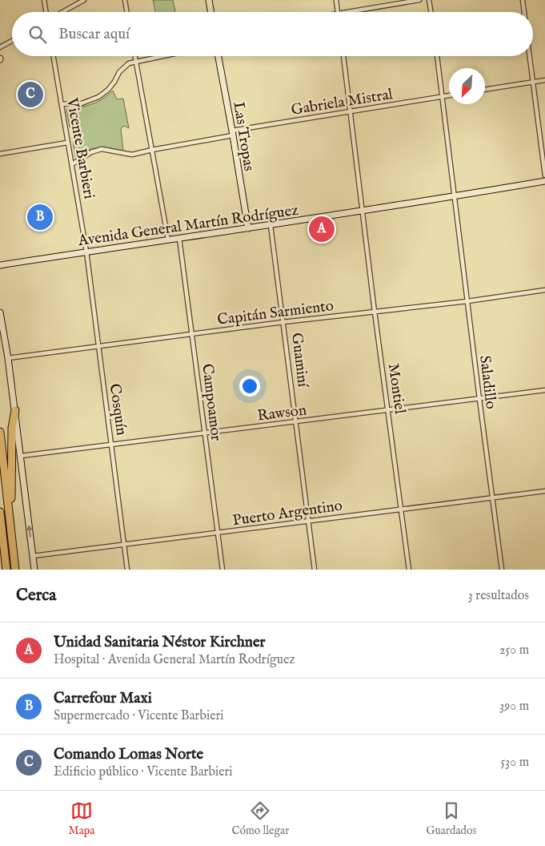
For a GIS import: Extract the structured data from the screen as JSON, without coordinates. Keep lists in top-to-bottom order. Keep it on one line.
{"streets":{"main road":["Las Tropas","Avenida General Martín Rodríguez"],"street":["Gabriela Mistral","Vicente Barbieri","Capitán Sarmiento","Guaminí","Saladillo","Montiel","Campoamor","Cosquín","Rawson","Puerto Argentino"]},"crossings":[["Gabriela Mistral","Las Tropas"],["Gabriela Mistral","Vicente Barbieri"],["Gabriela Mistral","Saladillo"],["Gabriela Mistral","Montiel"],["Las Tropas","Avenida General Martín Rodríguez"],["Vicente Barbieri","Avenida General Martín Rodríguez"],["Vicente Barbieri","Cosquín"],["Avenida General Martín Rodríguez","Guaminí"],["Avenida General Martín Rodríguez","Saladillo"],["Avenida General Martín Rodríguez","Montiel"],["Avenida General Martín Rodríguez","Campoamor"],["Avenida General Martín Rodríguez","Cosquín"],["Capitán Sarmiento","Guaminí"],["Capitán Sarmiento","Saladillo"],["Capitán Sarmiento","Montiel"],["Capitán Sarmiento","Campoamor"],["Capitán Sarmiento","Cosquín"],["Guaminí","Rawson"],["Guaminí","Puerto Argentino"],["Saladillo","Rawson"],["Saladillo","Puerto Argentino"],["Montiel","Rawson"],["Montiel","Puerto Argentino"],["Campoamor","Rawson"],["Campoamor","Puerto Argentino"],["Cosquín","Rawson"],["Cosquín","Puerto Argentino"]],"north":"bottom left","page":{"search":"Buscar aquí","pins":["C","B","A"],"heading":["Cerca","3 resultados"],"list":[{"mark":"A","name":"Unidad Sanitaria Néstor Kirchner","note":"Hospital · Avenida General Martín Rodríguez","value":"250 m"},{"mark":"B","name":"Carrefour Maxi","note":"Supermercado · Vicente Barbieri","value":"390 m"},{"mark":"C","name":"Comando Lomas Norte","note":"Edificio público · Vicente Barbieri","value":"530 m"}],"nav":["Mapa","Cómo llegar","Guardados"]}}
